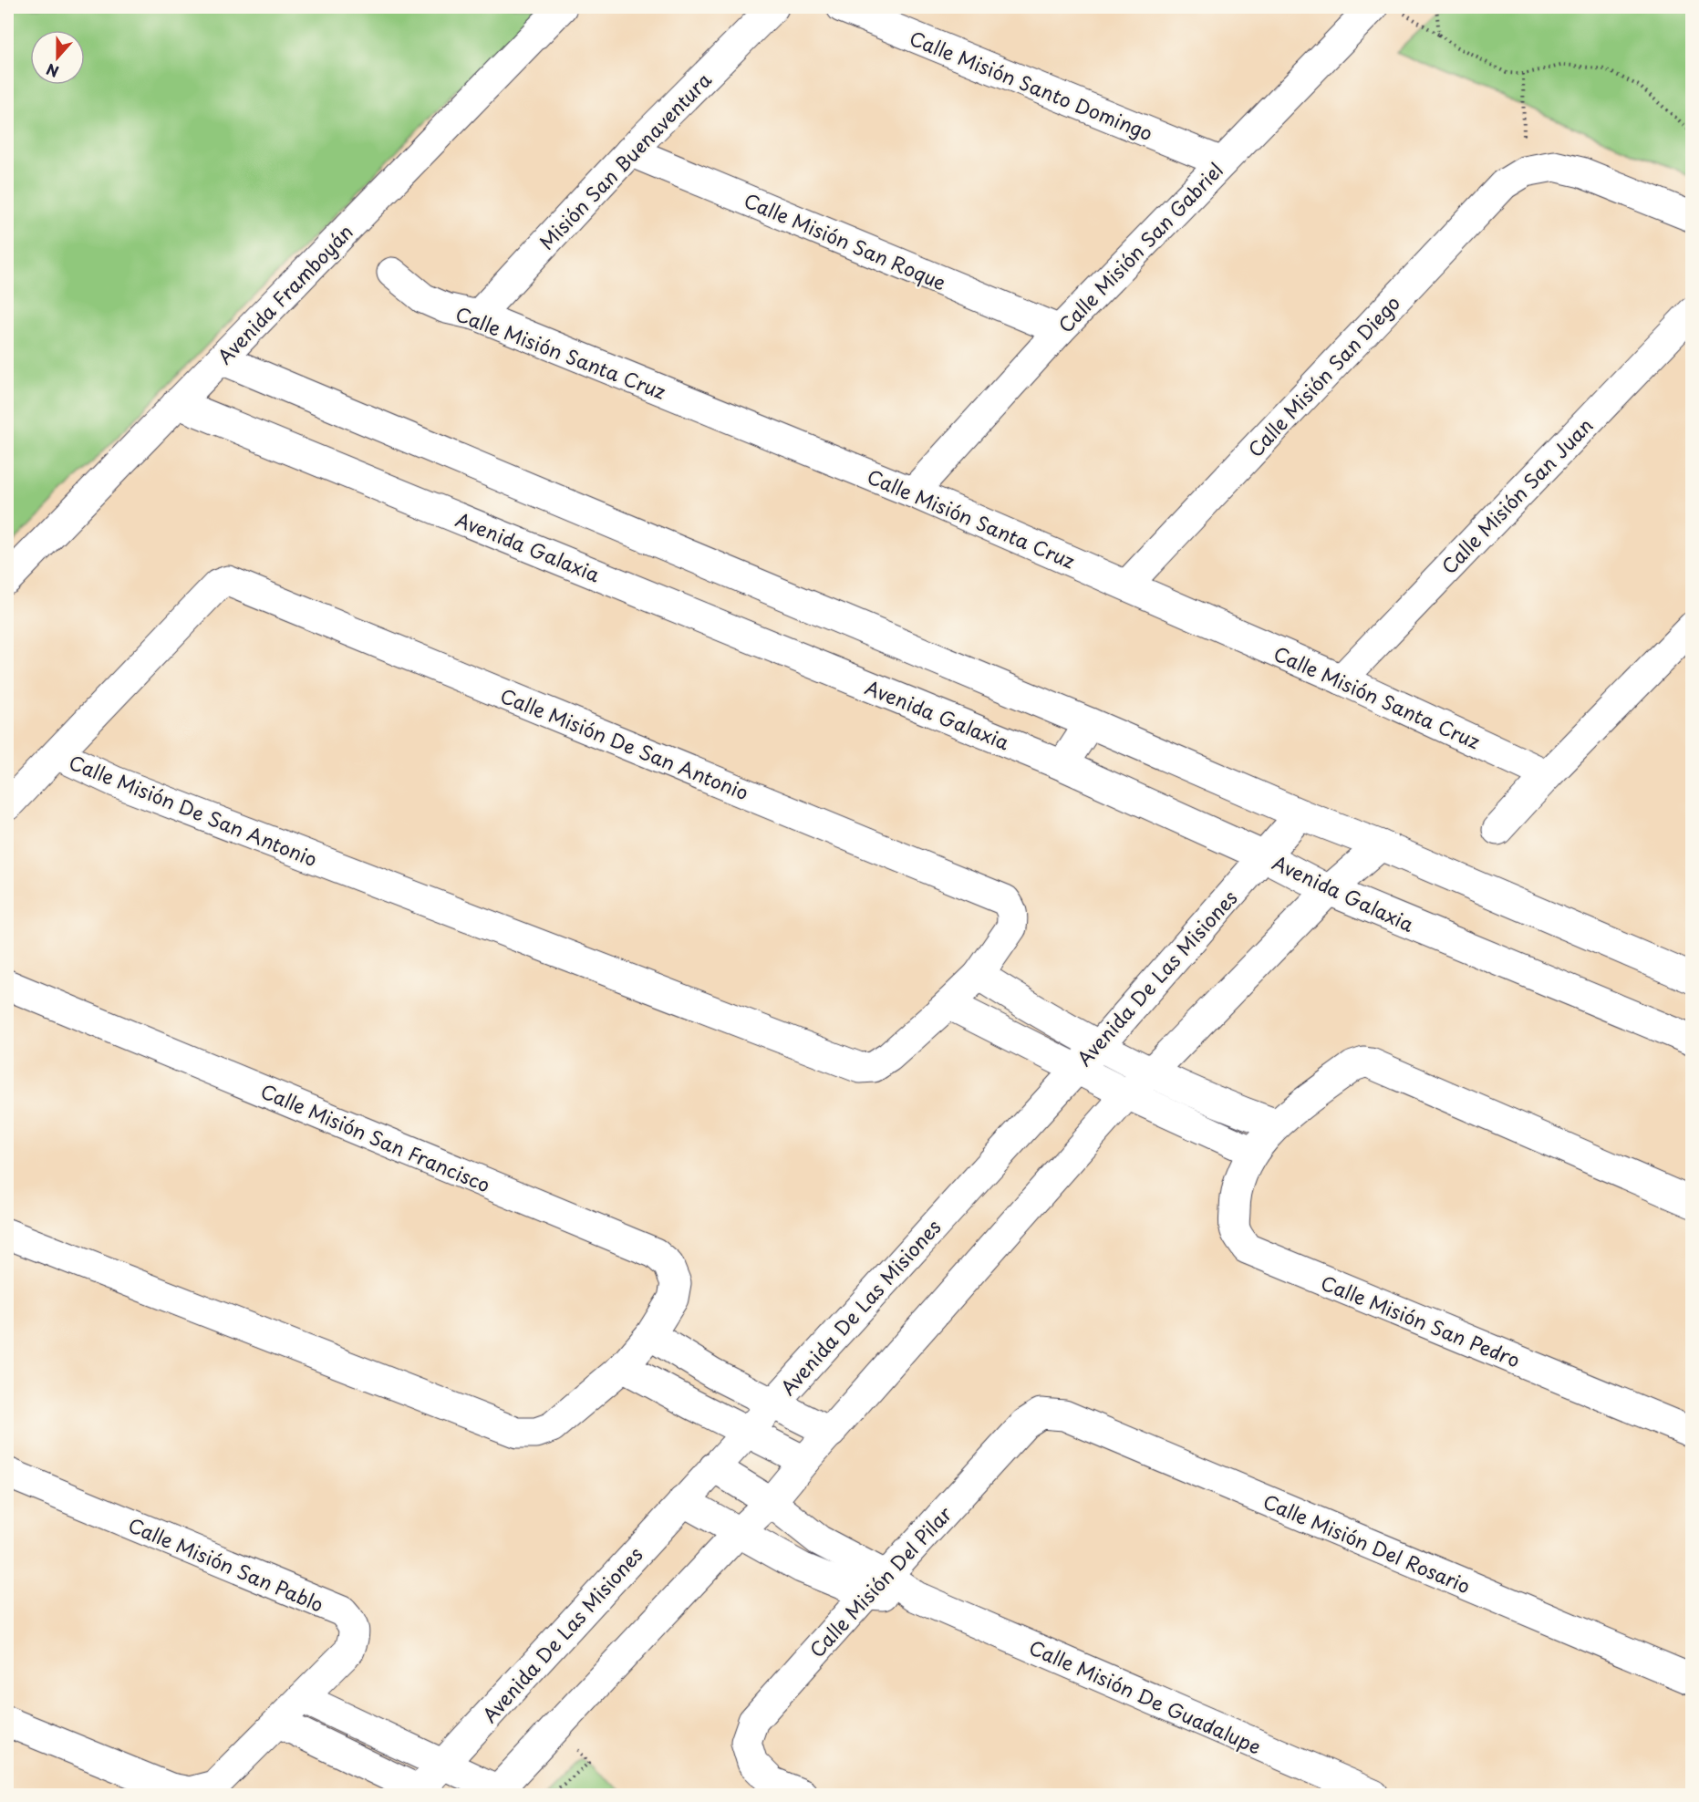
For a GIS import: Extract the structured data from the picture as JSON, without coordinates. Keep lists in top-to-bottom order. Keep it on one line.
{"streets":{"street":["Calle Misión Santo Domingo","Misión San Buenaventura","Calle Misión San Roque","Calle Misión San Gabriel","Avenida Framboyán","Calle Misión Santa Cruz","Calle Misión San Diego","Calle Misión San Juan","Avenida Galaxia","Calle Misión De San Antonio","Avenida De Las Misiones","Calle Misión San Francisco","Calle Misión San Pedro","Calle Misión Del Rosario","Calle Misión San Pablo","Calle Misión Del Pilar","Calle Misión De Guadalupe"]},"crossings":[["Calle Misión Santo Domingo","Calle Misión San Gabriel"],["Misión San Buenaventura","Calle Misión San Roque"],["Misión San Buenaventura","Calle Misión Santa Cruz"],["Calle Misión San Roque","Calle Misión San Gabriel"],["Calle Misión San Gabriel","Calle Misión Santa Cruz"],["Avenida Framboyán","Avenida Galaxia"],["Calle Misión Santa Cruz","Calle Misión San Diego"],["Calle Misión Santa Cruz","Calle Misión San Juan"],["Avenida Galaxia","Avenida De Las Misiones"],["Avenida De Las Misiones","Calle Misión De Guadalupe"],["Calle Misión Del Rosario","Calle Misión Del Pilar"],["Calle Misión Del Pilar","Calle Misión De Guadalupe"]],"north":"bottom"}
